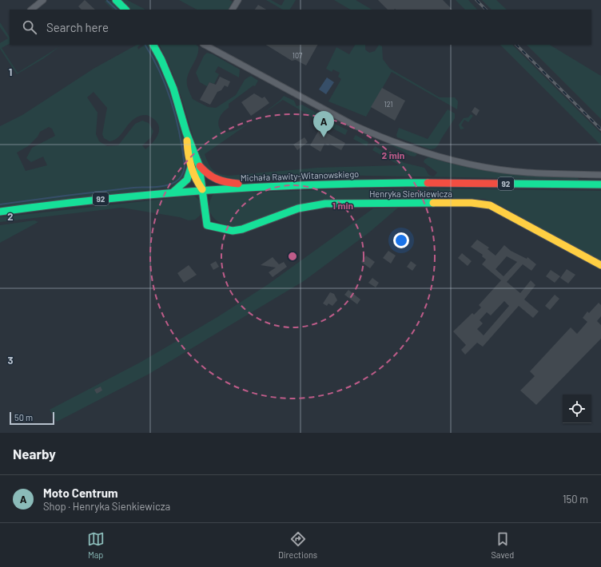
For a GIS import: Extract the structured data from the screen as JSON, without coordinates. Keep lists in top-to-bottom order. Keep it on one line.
{"streets":{"street":["Michała Rawity-Witanowskiego","92","Henryka Sienkiewicza"]},"crossings":[["Michała Rawity-Witanowskiego","Henryka Sienkiewicza"]],"house_numbers":["107","121"],"scale_bar":"50 m","page":{"search":"Search here","pins":"A","scale":"50 m","heading":"Nearby","list":[{"mark":"A","name":"Moto Centrum","note":"Shop · Henryka Sienkiewicza","value":"150 m"}],"nav":["Map","Directions","Saved"]},"grid":{"rows":["1","2","3"]},"rings":["2 min","1 min"]}
